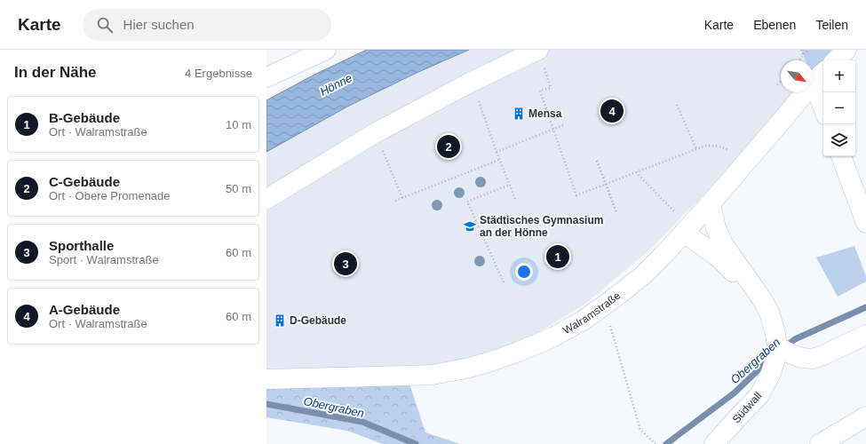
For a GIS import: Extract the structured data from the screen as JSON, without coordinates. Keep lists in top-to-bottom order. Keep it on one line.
{"streets":{"street":["Walramstraße","Südwall"]},"water":["Hönne","Obergraben"],"places":{"building":["Mensa","D-Gebäude"],"school or university":["Städtisches Gymnasium an der Hönne"]},"north":"bottom right","page":{"header":"Karte","search":"Hier suchen","nav":["Karte","Ebenen","Teilen"],"heading":["In der Nähe","4 Ergebnisse"],"map_buttons":["+","−"],"list":[{"mark":"1","name":"B-Gebäude","note":"Ort · Walramstraße","value":"10 m"},{"mark":"2","name":"C-Gebäude","note":"Ort · Obere Promenade","value":"50 m"},{"mark":"3","name":"Sporthalle","note":"Sport · Walramstraße","value":"60 m"},{"mark":"4","name":"A-Gebäude","note":"Ort · Walramstraße","value":"60 m"}],"pins":["4","2","1","3"]}}
